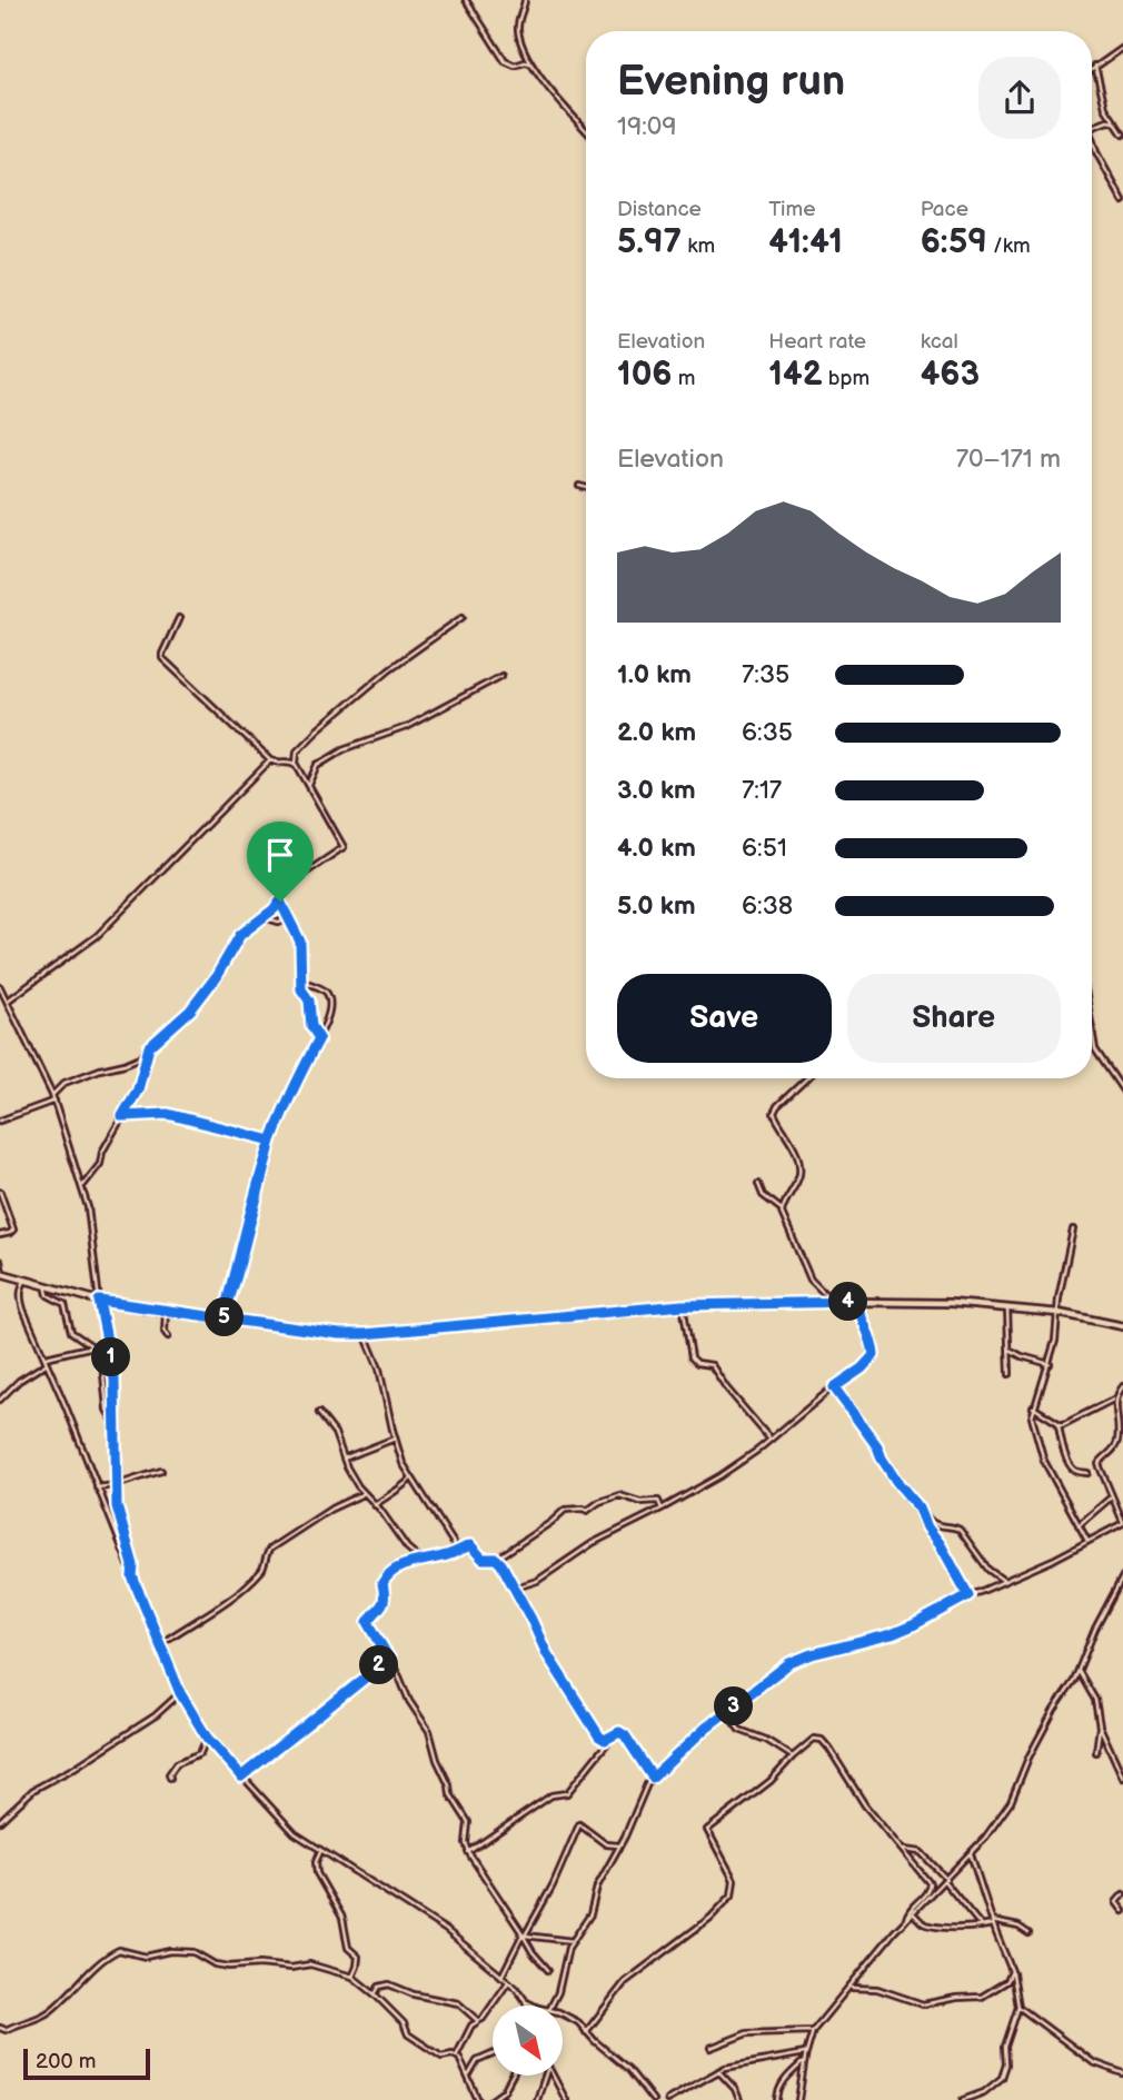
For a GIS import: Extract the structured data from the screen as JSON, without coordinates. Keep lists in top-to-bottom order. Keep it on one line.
{"scale_bar":"200 m","north":"bottom right","page":{"heading":["Evening run","19:09"],"stats":[["Distance","5.97 km"],["Time","41:41"],["Pace","6:59 /km"],["Elevation","106 m"],["Heart rate","142 bpm"],["kcal","463"]],"chart":["Elevation","70–171 m"],"list":[{"name":"1.0 km","note":"7:35"},{"name":"2.0 km","note":"6:35"},{"name":"3.0 km","note":"7:17"},{"name":"4.0 km","note":"6:51"},{"name":"5.0 km","note":"6:38"}],"buttons":["Save","Share"],"pins":["4","5","1","2","3"],"scale":"200 m"}}
